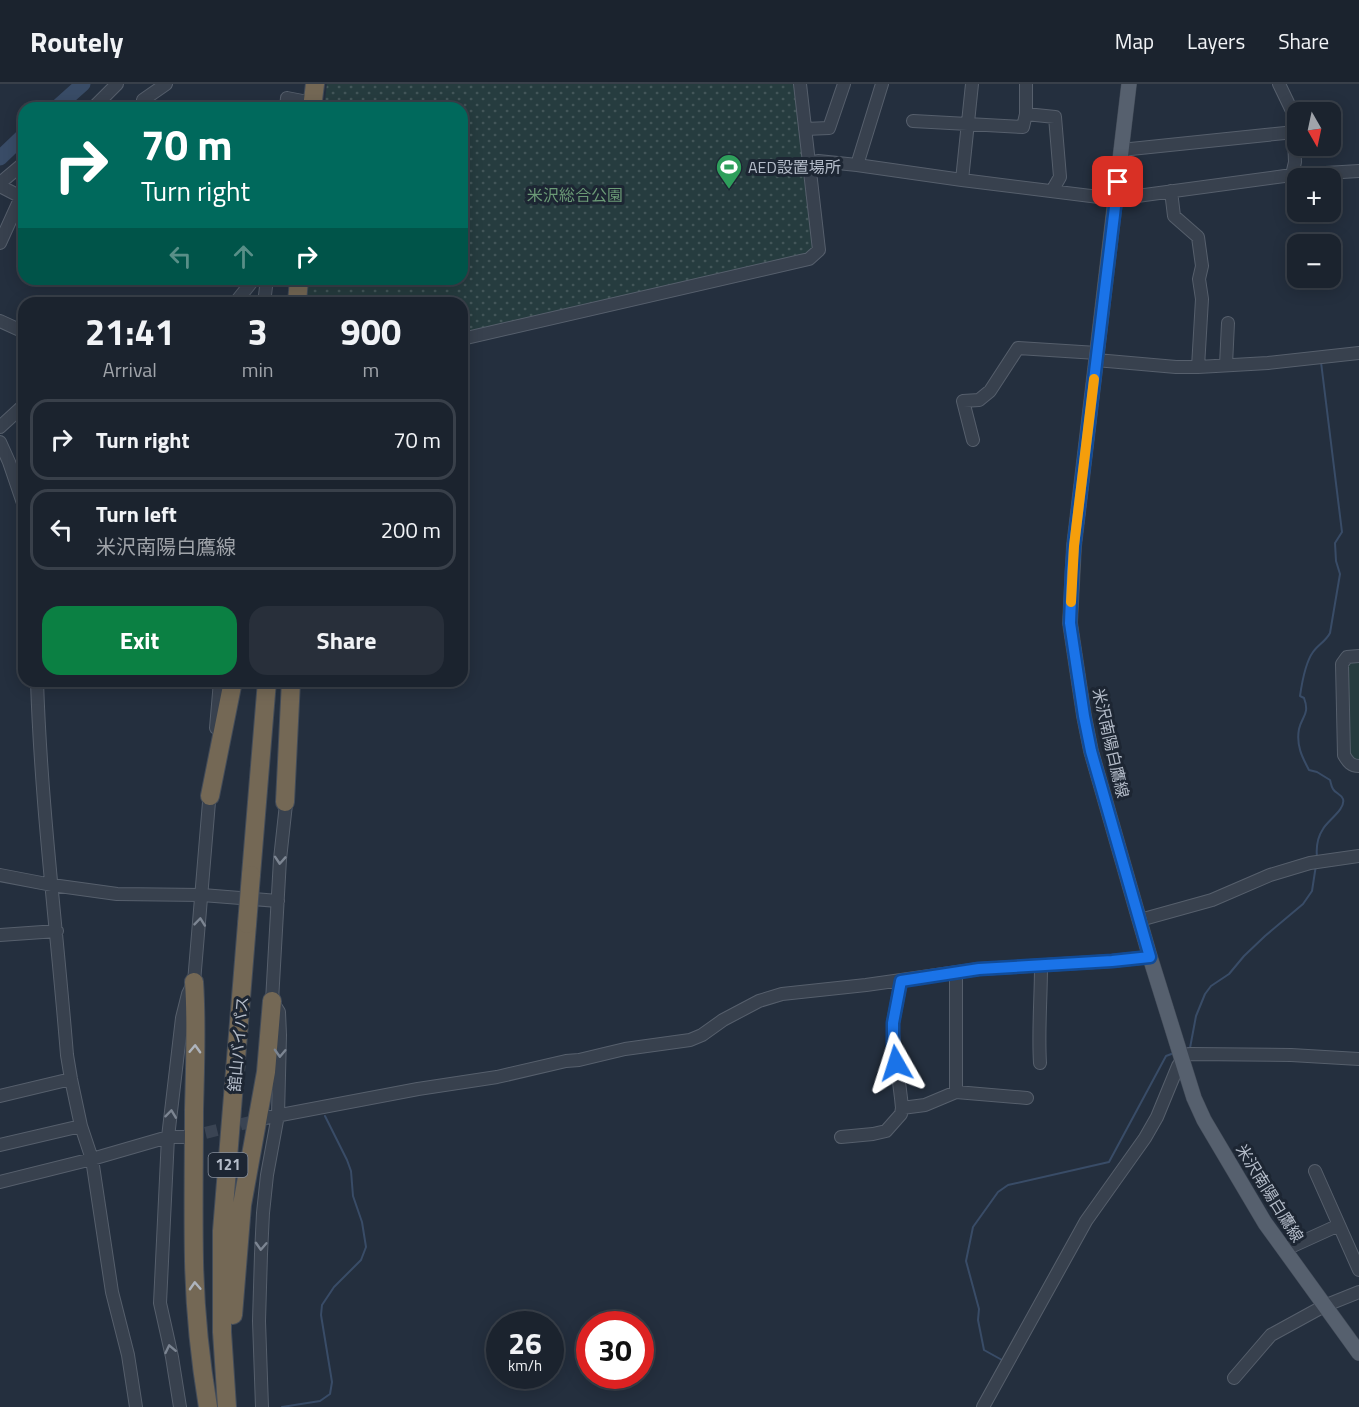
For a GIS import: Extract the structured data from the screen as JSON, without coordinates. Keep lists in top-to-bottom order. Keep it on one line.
{"streets":{"highway":["舘山バイパス","121"],"main road":["米沢南陽白鷹線"]},"parks":["米沢総合公園"],"places":{"sports":["AED設置場所"]},"north":"bottom","page":{"header":"Routely","nav":["Map","Layers","Share"],"map_buttons":["+","−"],"turn":["70 m","Turn right"],"eta":["21:41","Arrival","3","min","900","m"],"list":[{"name":"Turn right","value":"70 m"},{"name":"Turn left","note":"米沢南陽白鷹線","value":"200 m"}],"buttons":["Exit","Share"],"speed":"26 km/h","limit":"30"}}
